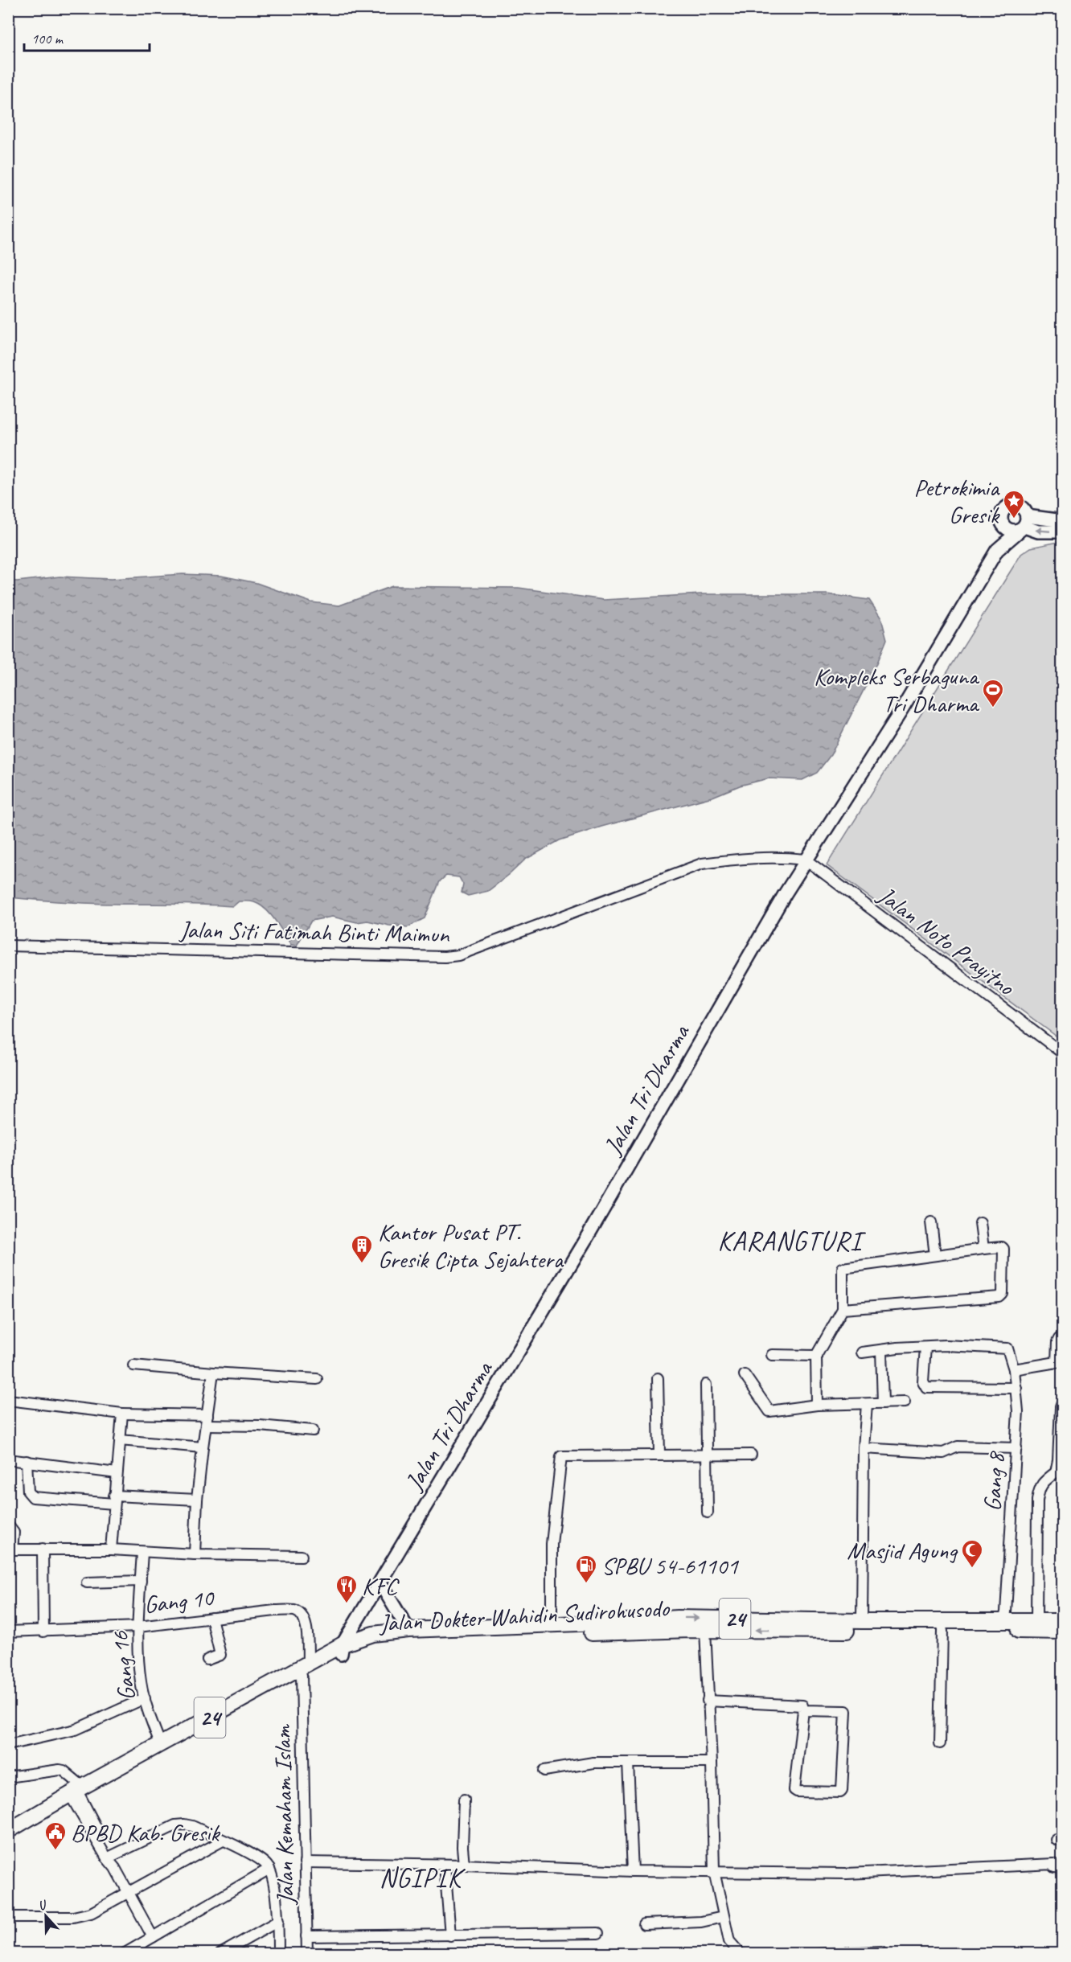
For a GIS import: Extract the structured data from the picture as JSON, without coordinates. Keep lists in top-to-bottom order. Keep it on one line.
{"streets":{"highway":["Jalan Dokter Wahidin Sudirohusodo","24"],"main road":["Jalan Tri Dharma"],"street":["Jalan Siti Fatimah Binti Maimun","Jalan Noto Prayitno","Gang 8","Gang 10","Gang 16","Jalan Kemaham Islam"]},"crossings":[["Jalan Siti Fatimah Binti Maimun","Jalan Noto Prayitno"],["Jalan Siti Fatimah Binti Maimun","Jalan Tri Dharma"],["Jalan Noto Prayitno","Jalan Tri Dharma"],["Jalan Tri Dharma","Jalan Dokter Wahidin Sudirohusodo"],["Gang 8","Jalan Dokter Wahidin Sudirohusodo"],["Gang 10","Jalan Dokter Wahidin Sudirohusodo"],["Gang 10","Gang 16"],["Gang 10","Jalan Kemaham Islam"],["Jalan Dokter Wahidin Sudirohusodo","Gang 16"],["Jalan Dokter Wahidin Sudirohusodo","Jalan Kemaham Islam"]],"districts":["KARANGTURI","NGIPIK"],"places":{"place":["Petrokimia Gresik"],"sports":["Kompleks Serbaguna Tri Dharma"],"building":["Kantor Pusat PT. Gresik Cipta Sejahtera"],"mosque":["Masjid Agung"],"fuel station":["SPBU 54-61101"],"restaurant":["KFC"],"public building":["BPBD Kab. Gresik"]},"scale_bar":"100 m","north":"top"}
